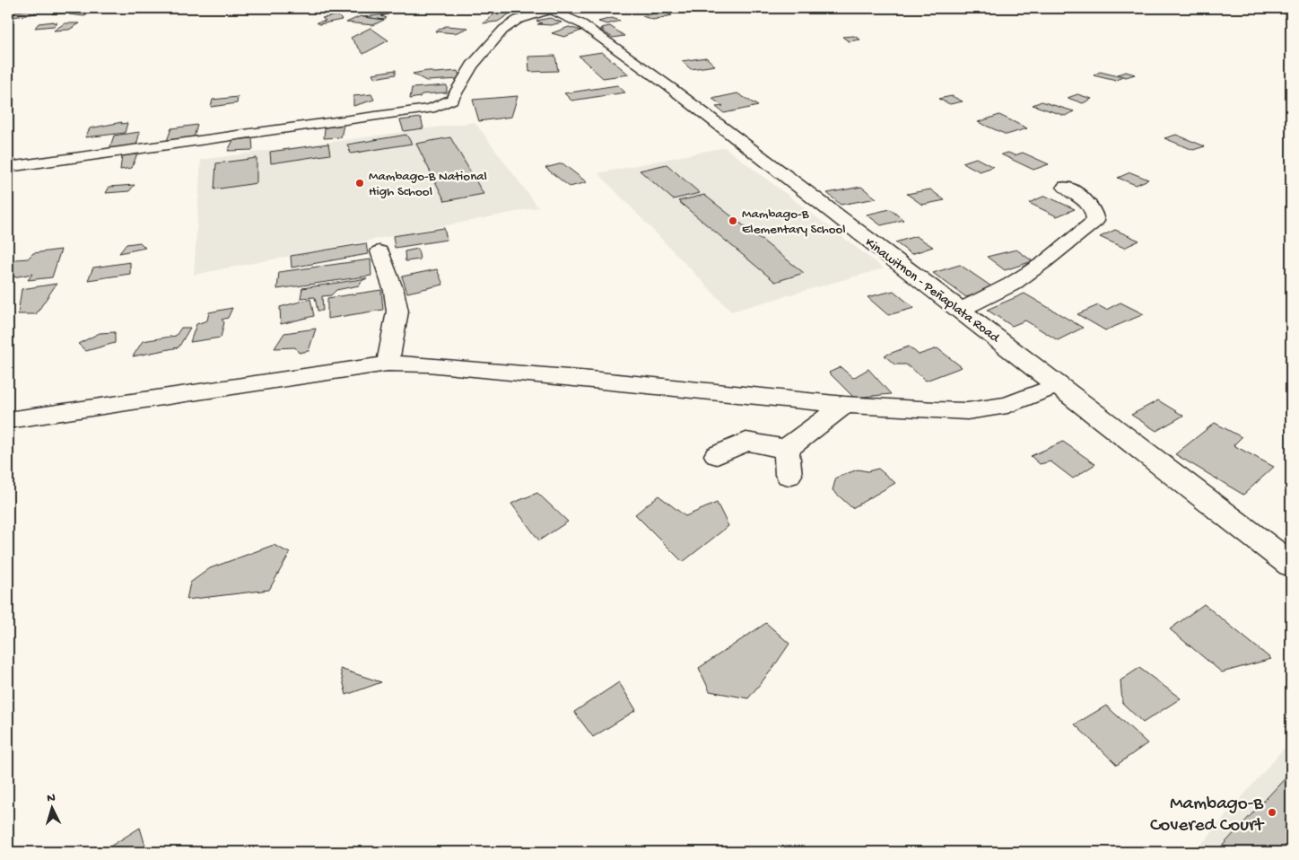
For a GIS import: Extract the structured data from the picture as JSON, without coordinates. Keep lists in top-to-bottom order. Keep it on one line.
{"streets":{"street":["Kinawitnon - Peñaplata Road"]},"places":["Mambago-B National High School","Mambago-B Elementary School","Mambago-B Covered Court"],"north":"top"}
